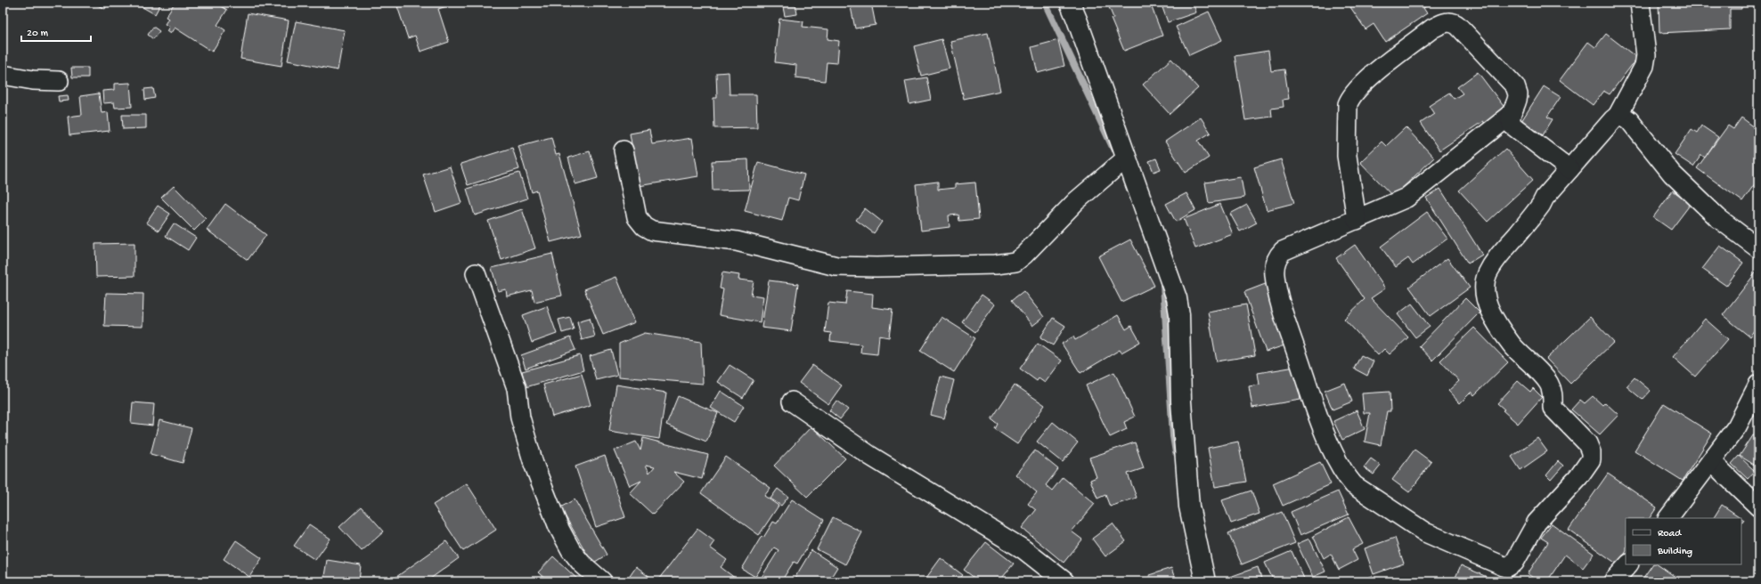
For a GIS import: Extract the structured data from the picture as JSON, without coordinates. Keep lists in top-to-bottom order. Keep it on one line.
{"legend":["Road","Building"],"scale_bar":"20 m"}
